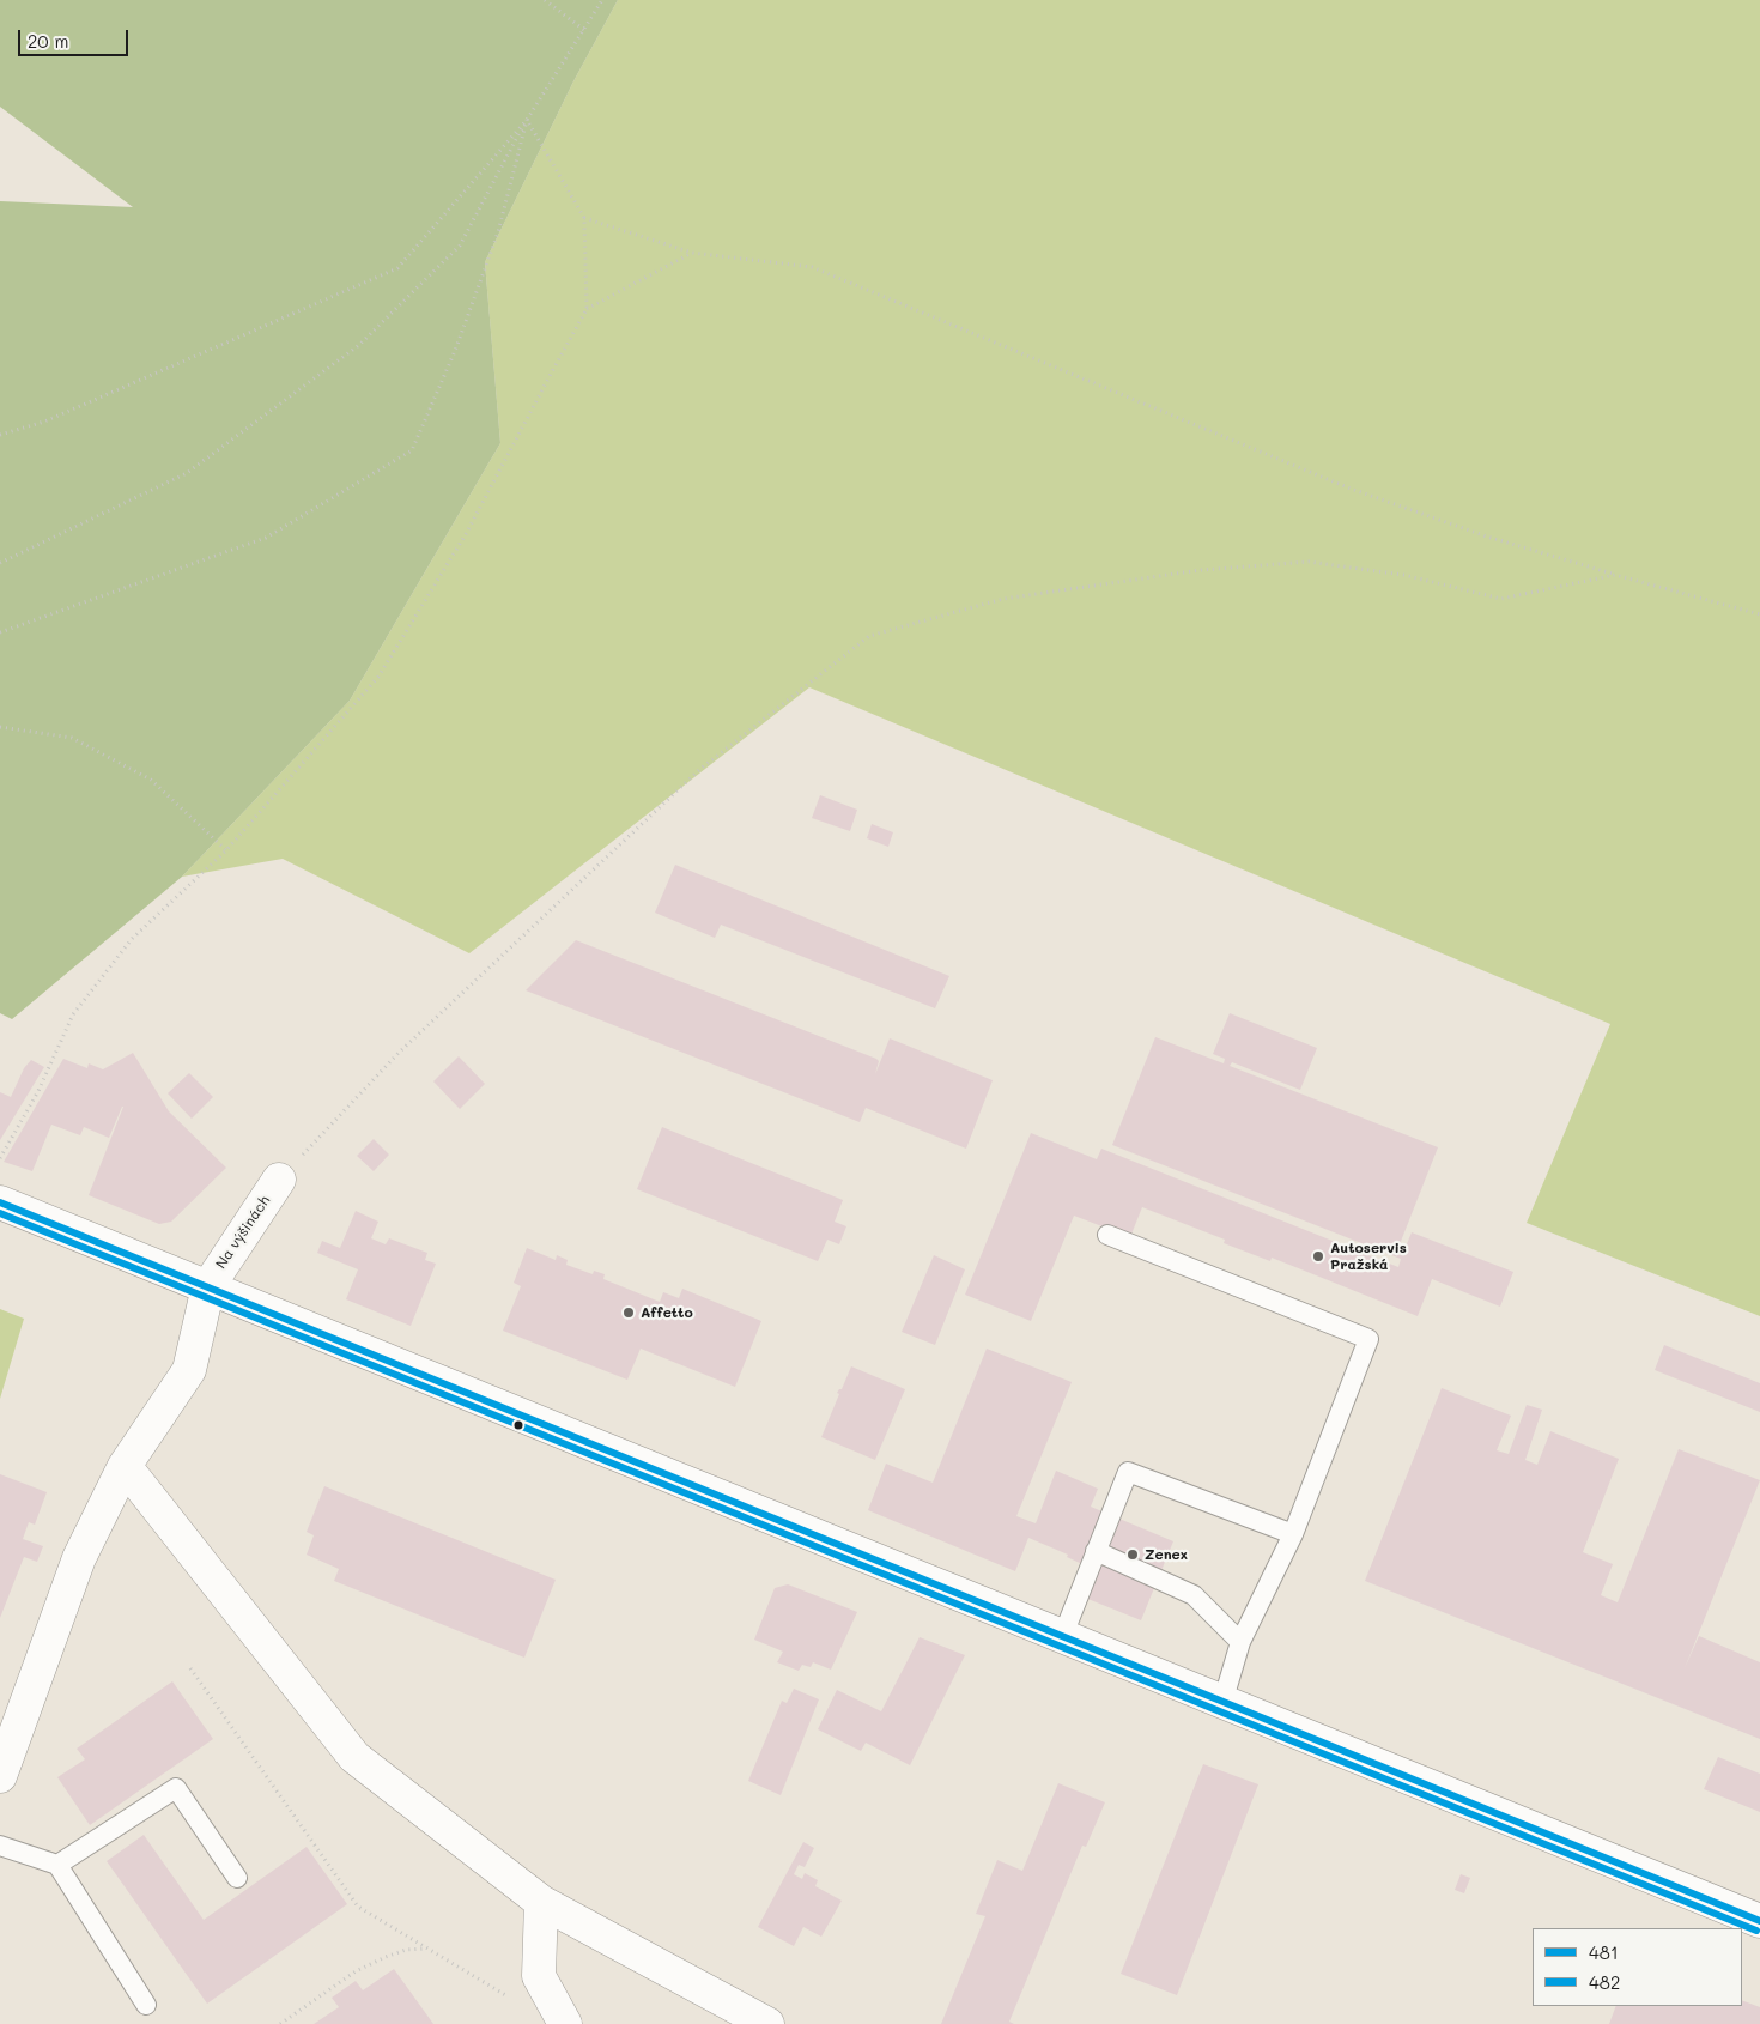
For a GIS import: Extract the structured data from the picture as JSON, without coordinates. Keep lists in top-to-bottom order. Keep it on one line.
{"streets":{"street":["Na výšinách"]},"places":["Autoservis Pražská","Affetto","Zenex"],"lines":["transit line 481","transit line 482"],"legend":["481","482"],"scale_bar":"20 m"}
